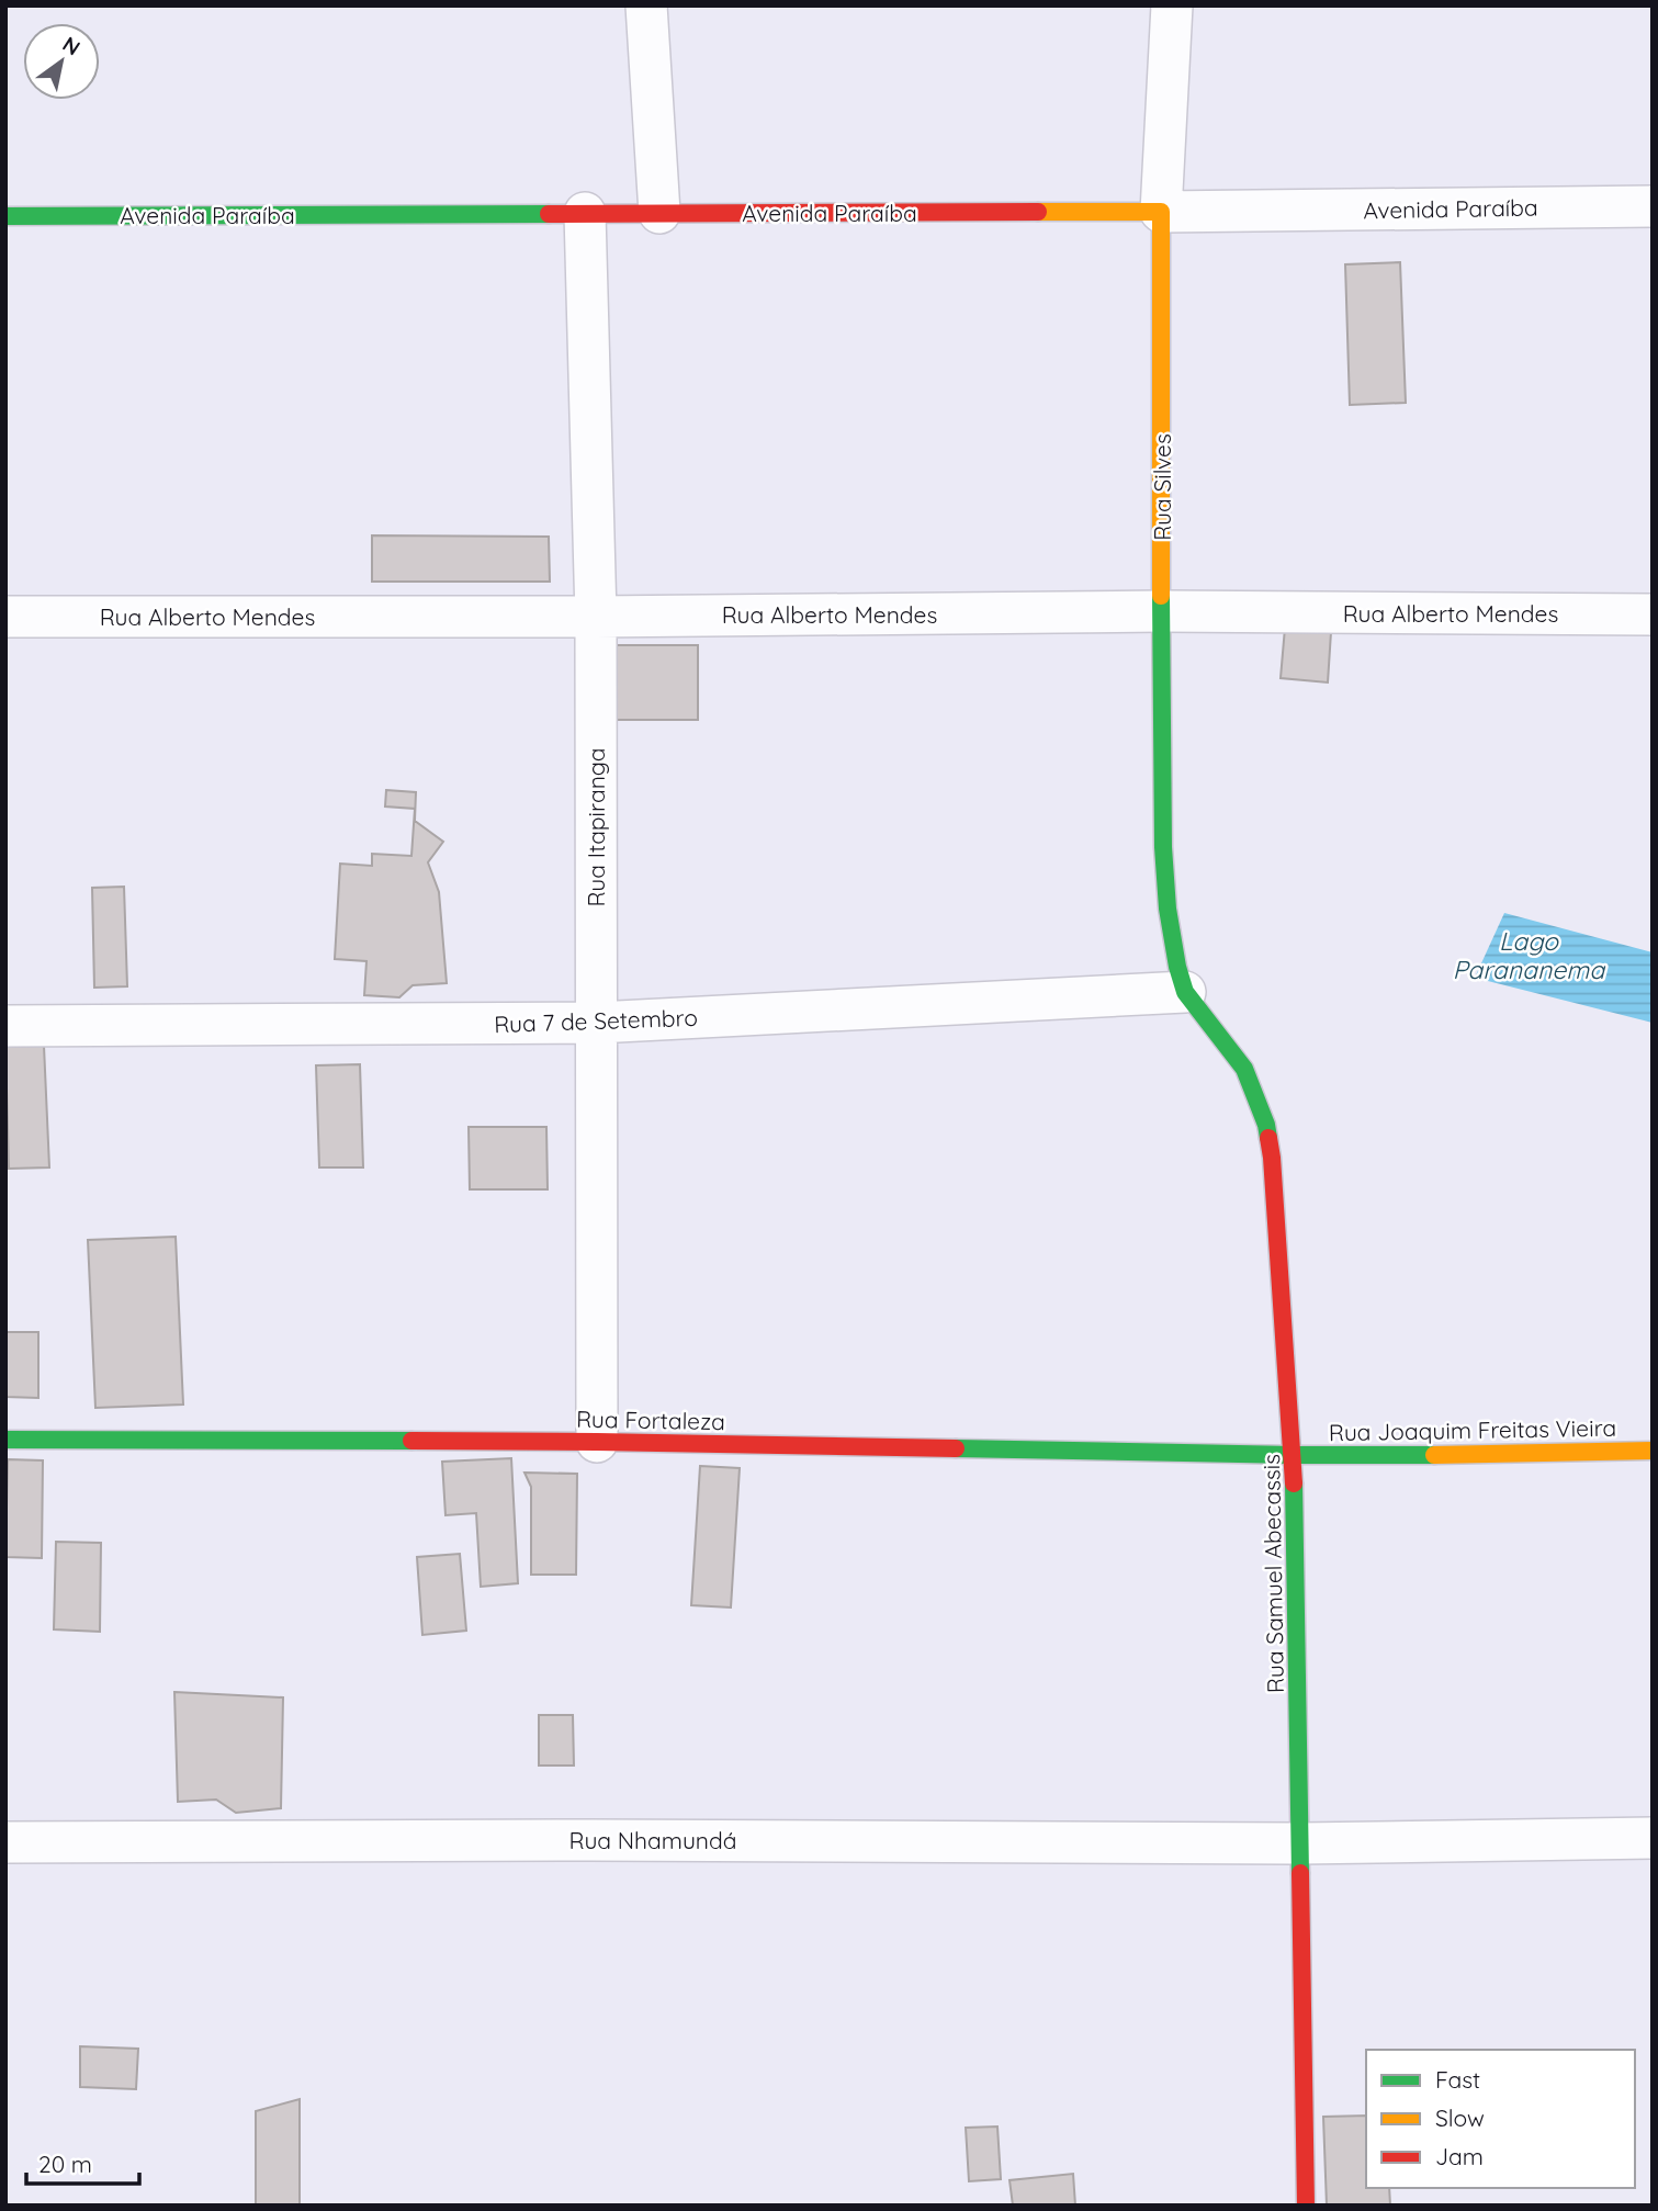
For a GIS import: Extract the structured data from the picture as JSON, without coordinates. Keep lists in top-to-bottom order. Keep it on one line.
{"streets":{"street":["Avenida Paraíba","Rua Silves","Rua Alberto Mendes","Rua Itapiranga","Rua 7 de Setembro","Rua Fortaleza","Rua Joaquim Freitas Vieira","Rua Samuel Abecassis","Rua Nhamundá"]},"crossings":[["Avenida Paraíba","Rua Silves"],["Avenida Paraíba","Rua Itapiranga"],["Rua Silves","Rua Alberto Mendes"],["Rua Silves","Rua 7 de Setembro"],["Rua Silves","Rua Samuel Abecassis"],["Rua Alberto Mendes","Rua Itapiranga"],["Rua Itapiranga","Rua 7 de Setembro"],["Rua Itapiranga","Rua Fortaleza"],["Rua 7 de Setembro","Rua Samuel Abecassis"],["Rua Fortaleza","Rua Joaquim Freitas Vieira"],["Rua Fortaleza","Rua Samuel Abecassis"],["Rua Joaquim Freitas Vieira","Rua Samuel Abecassis"],["Rua Samuel Abecassis","Rua Nhamundá"]],"water":["Lago Parananema"],"legend":["Fast","Slow","Jam"],"scale_bar":"20 m","north":"top right"}
